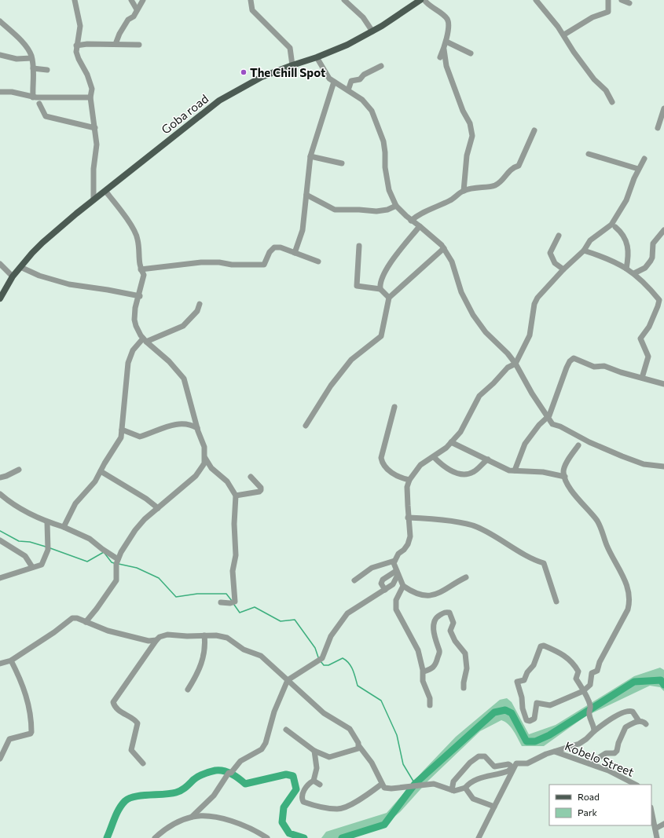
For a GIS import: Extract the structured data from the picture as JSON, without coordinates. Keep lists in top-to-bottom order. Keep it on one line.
{"streets":{"main road":["Goba road"],"street":["Kobelo Street"]},"places":["The Chill Spot"],"legend":["Road","Park"]}
